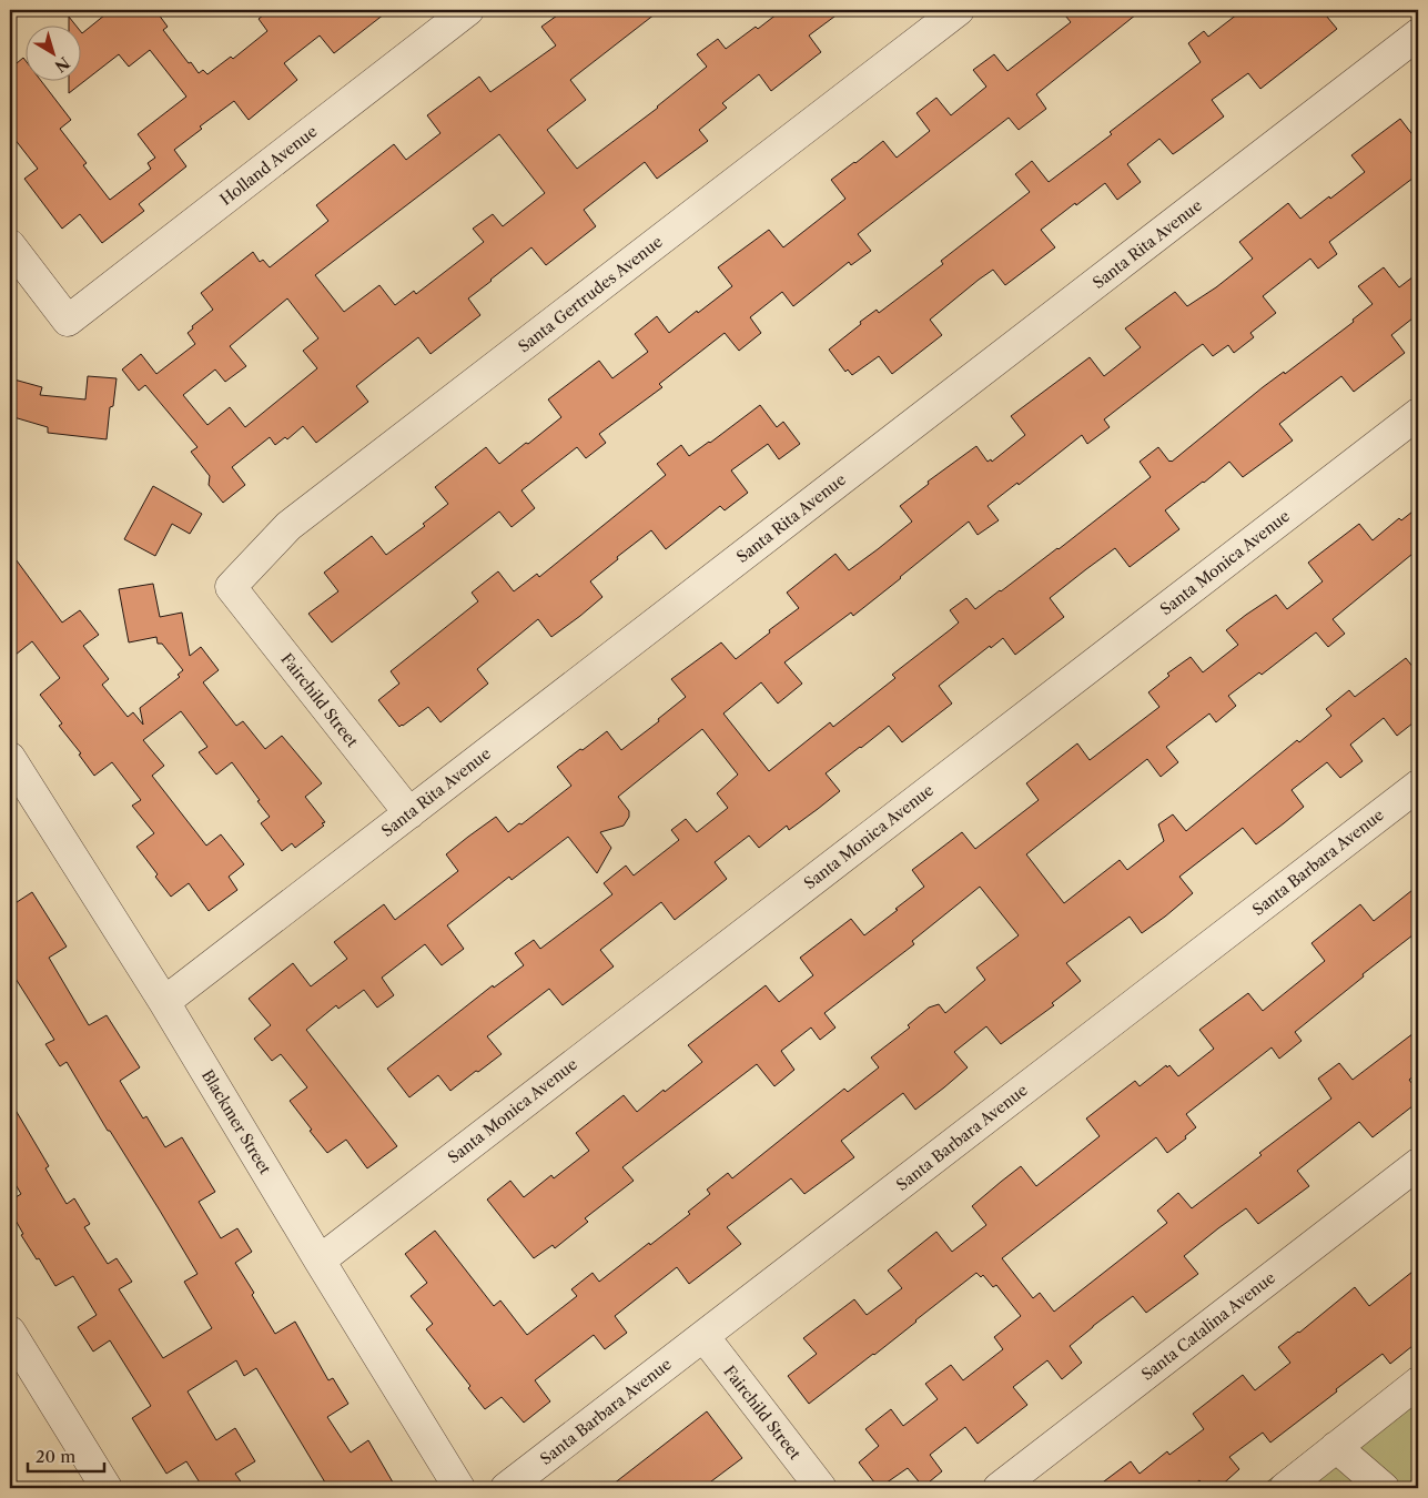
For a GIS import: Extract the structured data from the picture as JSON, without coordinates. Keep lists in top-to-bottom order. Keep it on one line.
{"streets":{"street":["Holland Avenue","Santa Rita Avenue","Santa Gertrudes Avenue","Santa Monica Avenue","Fairchild Street","Santa Barbara Avenue","Blackmer Street","Santa Catalina Avenue"]},"crossings":[["Santa Rita Avenue","Fairchild Street"],["Santa Rita Avenue","Blackmer Street"],["Santa Gertrudes Avenue","Fairchild Street"],["Santa Monica Avenue","Blackmer Street"],["Fairchild Street","Santa Barbara Avenue"]],"scale_bar":"20 m","north":"bottom right"}
